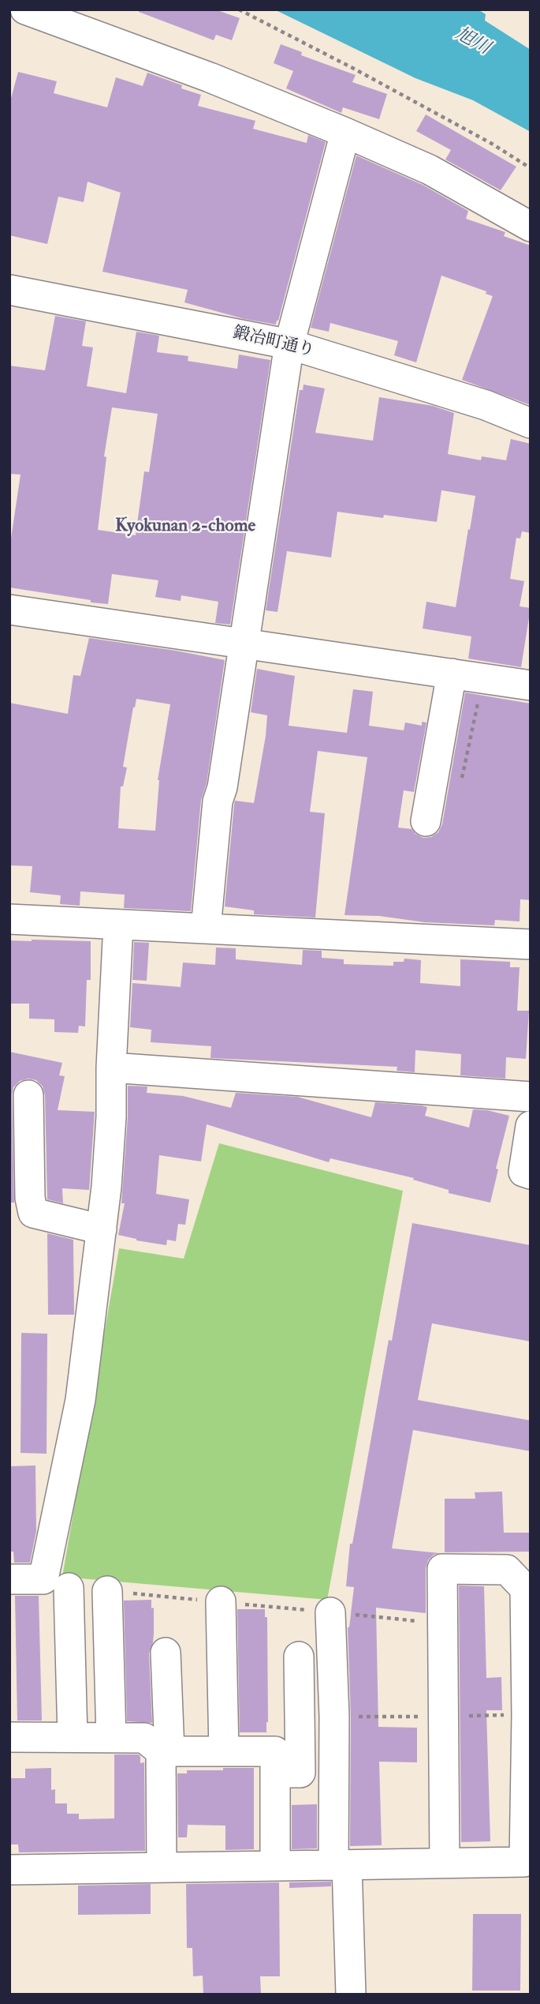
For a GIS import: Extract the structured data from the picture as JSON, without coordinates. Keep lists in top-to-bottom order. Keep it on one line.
{"streets":{"street":["鍛冶町通り"]},"districts":["Kyokunan 2-chome"],"water":["旭川"]}
